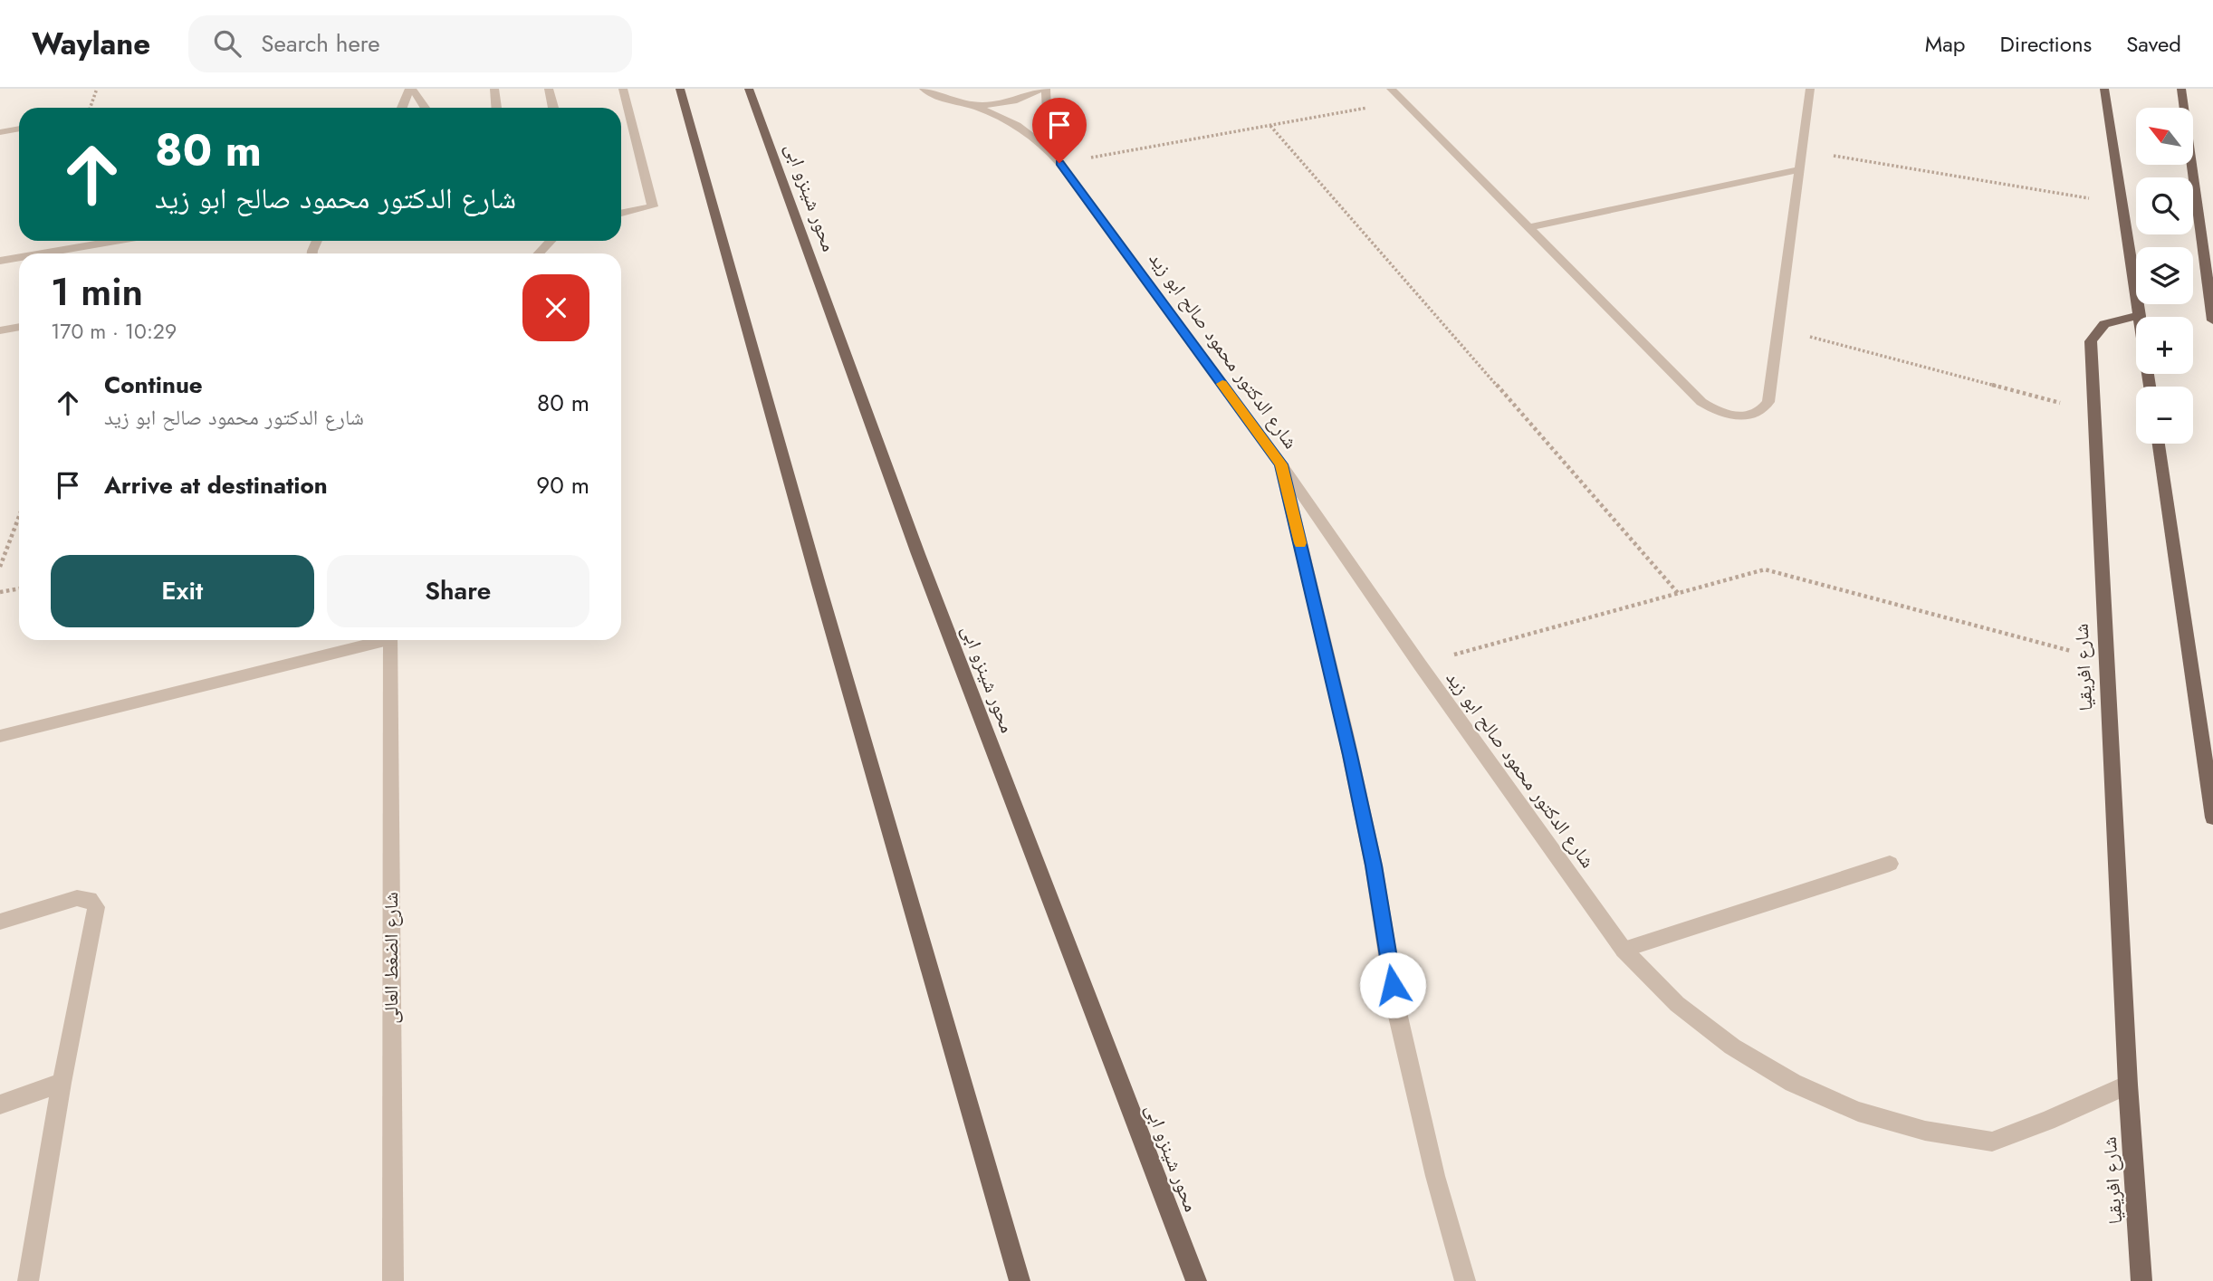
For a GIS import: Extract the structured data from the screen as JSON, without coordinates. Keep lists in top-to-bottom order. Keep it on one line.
{"streets":{"main road":["محور شينزو ابى","شارع افريقيا"],"street":["شارع الدكتور محمود صالح ابو زيد","شارع الضغط العالى"]},"crossings":[["شارع الدكتور محمود صالح ابو زيد","شارع افريقيا"]],"north":"top left","page":{"header":"Waylane","search":"Search here","nav":["Map","Directions","Saved"],"map_buttons":["+","−"],"turn":["80 m","شارع الدكتور محمود صالح ابو زيد"],"heading":["1 min","170 m · 10:29"],"list":[{"name":"Continue","note":"شارع الدكتور محمود صالح ابو زيد","value":"80 m"},{"name":"Arrive at destination","value":"90 m"}],"buttons":["Exit","Share"]}}
